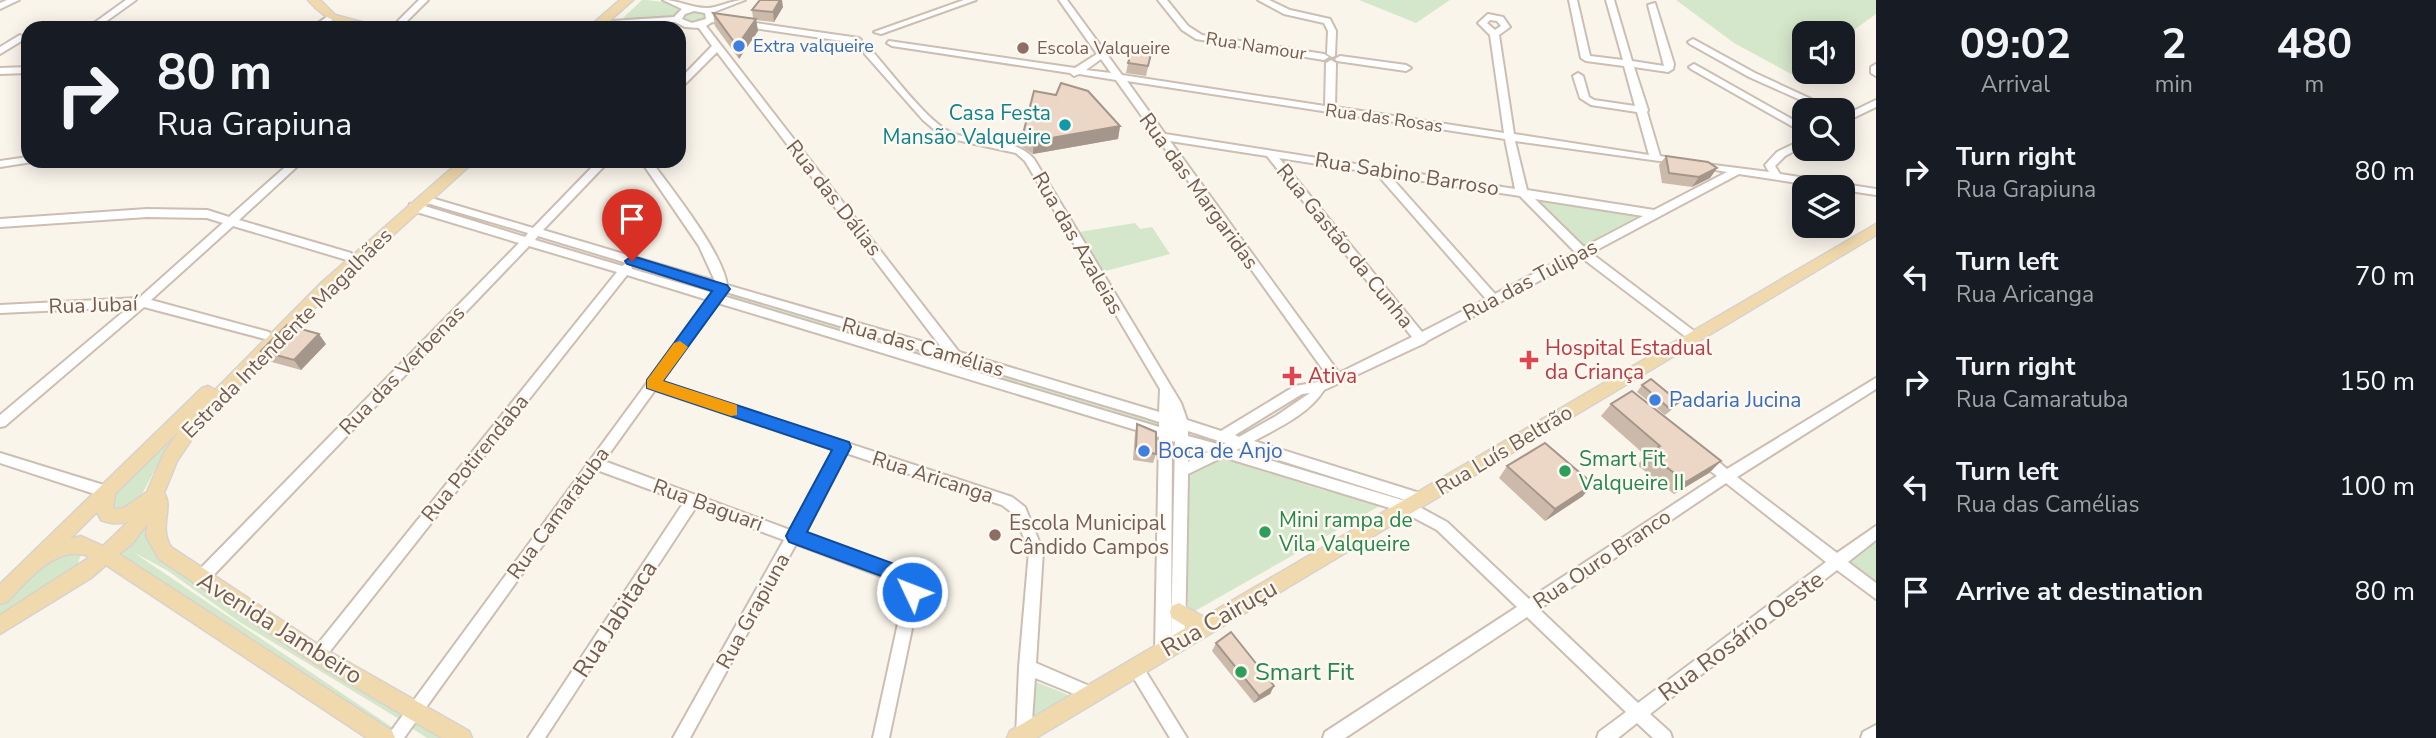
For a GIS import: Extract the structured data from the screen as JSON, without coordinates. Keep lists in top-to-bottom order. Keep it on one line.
{"streets":{"main road":["Estrada Intendente Magalhães","Rua Luís Beltrão","Rua Cairuçu","Avenida Jambeiro"],"street":["Rua Namour","Rua das Rosas","Rua Sabino Barroso","Rua das Margaridas","Rua das Dálias","Rua das Azaleias","Rua Gastão da Cunha","Rua das Tulipas","Rua Jubaí","Rua das Camélias","Rua das Verbenas","Rua Potirendaba","Rua Aricanga","Rua Baguari","Rua Camaratuba","Rua Ouro Branco","Rua Grapiuna","Rua Jabitaca","Rua Rosário Oeste"]},"crossings":[["Rua das Rosas","Rua das Margaridas"],["Rua das Rosas","Rua das Tulipas"],["Rua Sabino Barroso","Rua das Margaridas"],["Rua Sabino Barroso","Rua Gastão da Cunha"],["Rua Sabino Barroso","Rua das Tulipas"],["Rua das Margaridas","Rua das Tulipas"],["Rua das Dálias","Rua das Camélias"],["Rua das Azaleias","Rua das Camélias"],["Rua Gastão da Cunha","Rua das Tulipas"],["Rua das Tulipas","Rua das Camélias"],["Rua Jubaí","Estrada Intendente Magalhães"],["Estrada Intendente Magalhães","Rua das Camélias"],["Estrada Intendente Magalhães","Avenida Jambeiro"],["Rua das Camélias","Rua das Verbenas"],["Rua das Camélias","Rua Luís Beltrão"],["Rua das Camélias","Rua Potirendaba"],["Rua das Camélias","Rua Camaratuba"],["Rua das Camélias","Rua Cairuçu"],["Rua das Verbenas","Avenida Jambeiro"],["Rua Luís Beltrão","Rua Cairuçu"],["Rua Potirendaba","Avenida Jambeiro"],["Rua Aricanga","Rua Camaratuba"],["Rua Aricanga","Rua Grapiuna"],["Rua Aricanga","Rua Cairuçu"],["Rua Baguari","Rua Camaratuba"],["Rua Baguari","Rua Grapiuna"],["Rua Baguari","Rua Jabitaca"],["Rua Camaratuba","Avenida Jambeiro"]],"places":{"other":["Extra valqueire","Escola Valqueire","Casa Festa Mansão Valqueire","Padaria Jucina","Boca de Anjo","Smart Fit Valqueire II","Mini rampa de Vila Valqueire","Escola Municipal Cândido Campos","Smart Fit"],"health":["Hospital Estadual da Criança","Ativa"]},"page":{"eta":["09:02","Arrival","2","min","480","m"],"turn":["80 m","Rua Grapiuna"],"list":[{"name":"Turn right","note":"Rua Grapiuna","value":"80 m"},{"name":"Turn left","note":"Rua Aricanga","value":"70 m"},{"name":"Turn right","note":"Rua Camaratuba","value":"150 m"},{"name":"Turn left","note":"Rua das Camélias","value":"100 m"},{"name":"Arrive at destination","value":"80 m"}]}}
